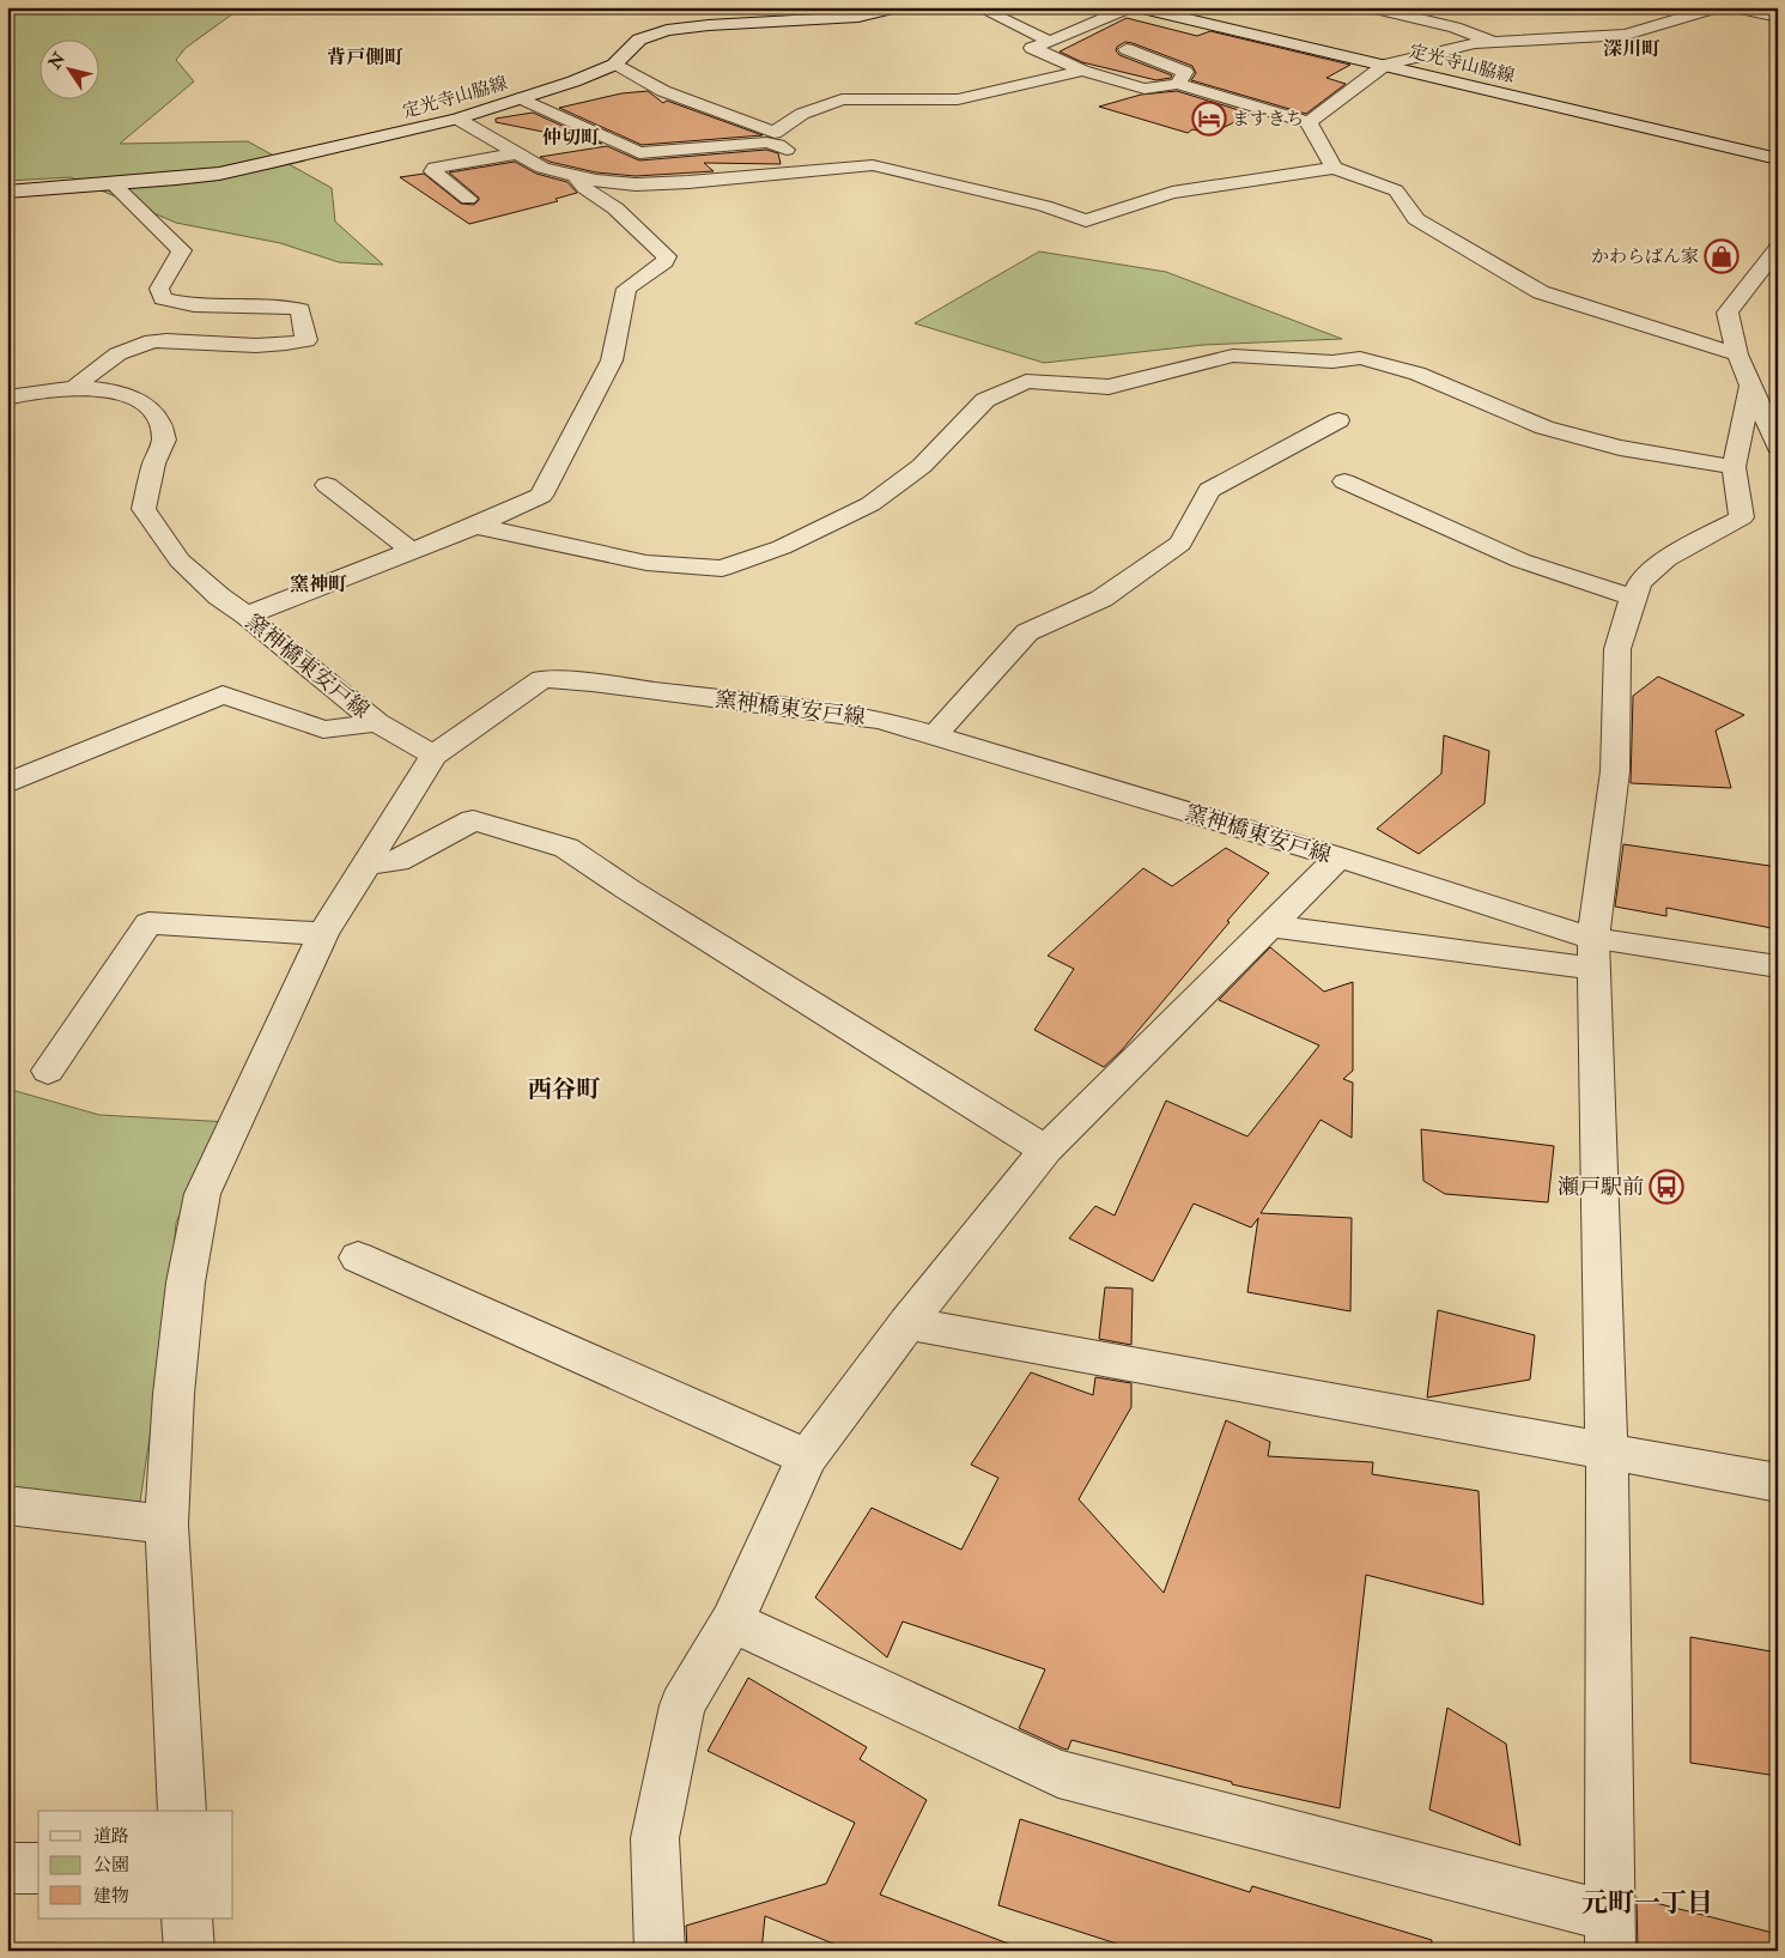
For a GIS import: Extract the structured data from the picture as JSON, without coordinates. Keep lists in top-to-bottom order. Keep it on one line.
{"streets":{"street":["定光寺山脇線","窯神橋東安戸線"]},"districts":["深川町","背戸側町","仲切町","窯神町","西谷町","元町一丁目"],"places":{"hotel":["ますきち"],"shop":["かわらばん家"],"bus stop":["瀬戸駅前"]},"legend":["道路","公園","建物"],"north":"top left"}
